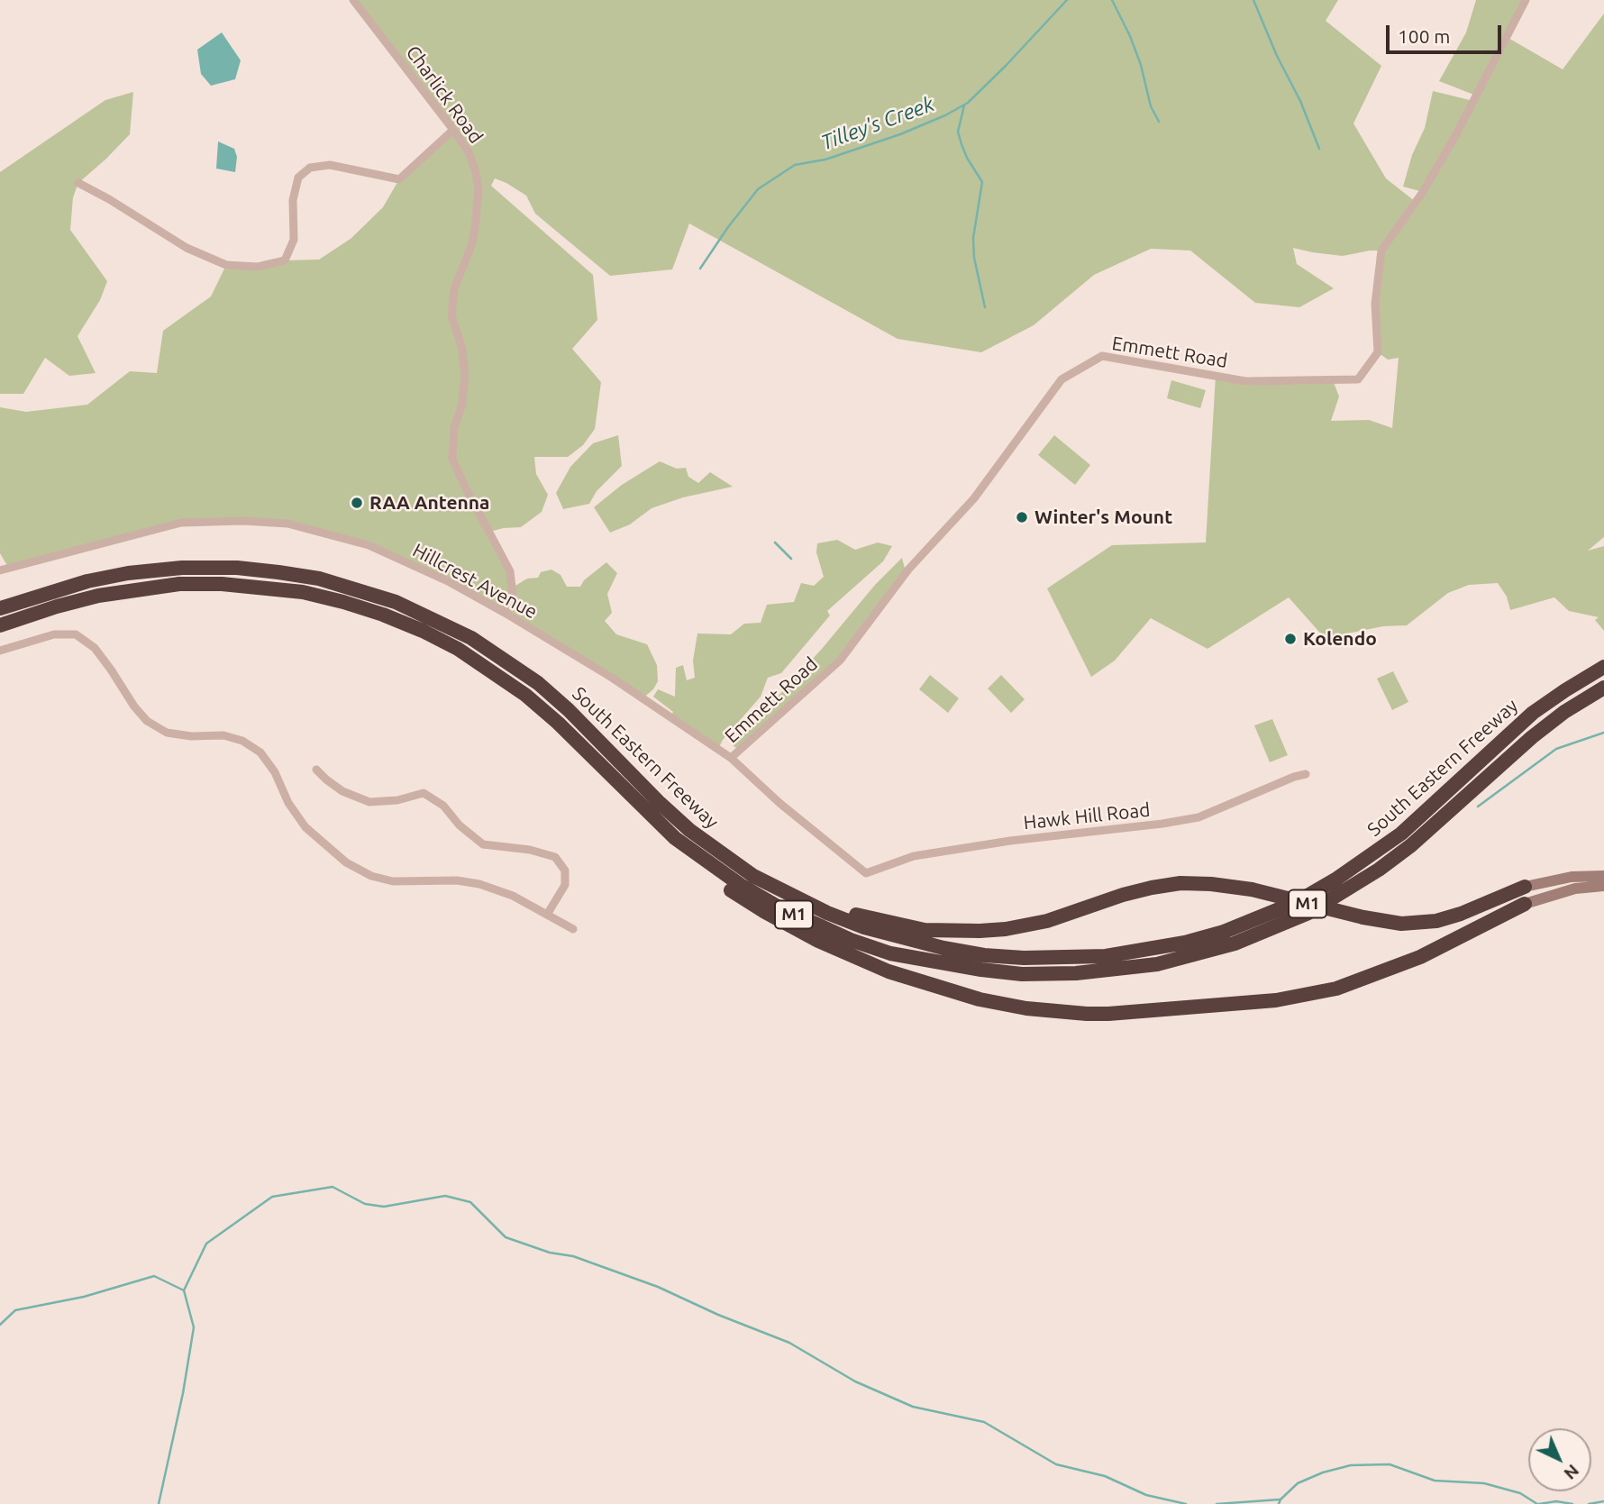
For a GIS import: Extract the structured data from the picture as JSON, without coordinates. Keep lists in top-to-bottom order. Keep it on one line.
{"streets":{"highway":["South Eastern Freeway","M1"],"street":["Charlick Road","Emmett Road","Hillcrest Avenue","Hawk Hill Road"]},"crossings":[["Charlick Road","Hillcrest Avenue"],["Emmett Road","Hillcrest Avenue"],["Hillcrest Avenue","Hawk Hill Road"],["South Eastern Freeway","M1"]],"water":["Tilley's Creek"],"places":["RAA Antenna","Winter's Mount","Kolendo"],"scale_bar":"100 m","north":"bottom right"}
